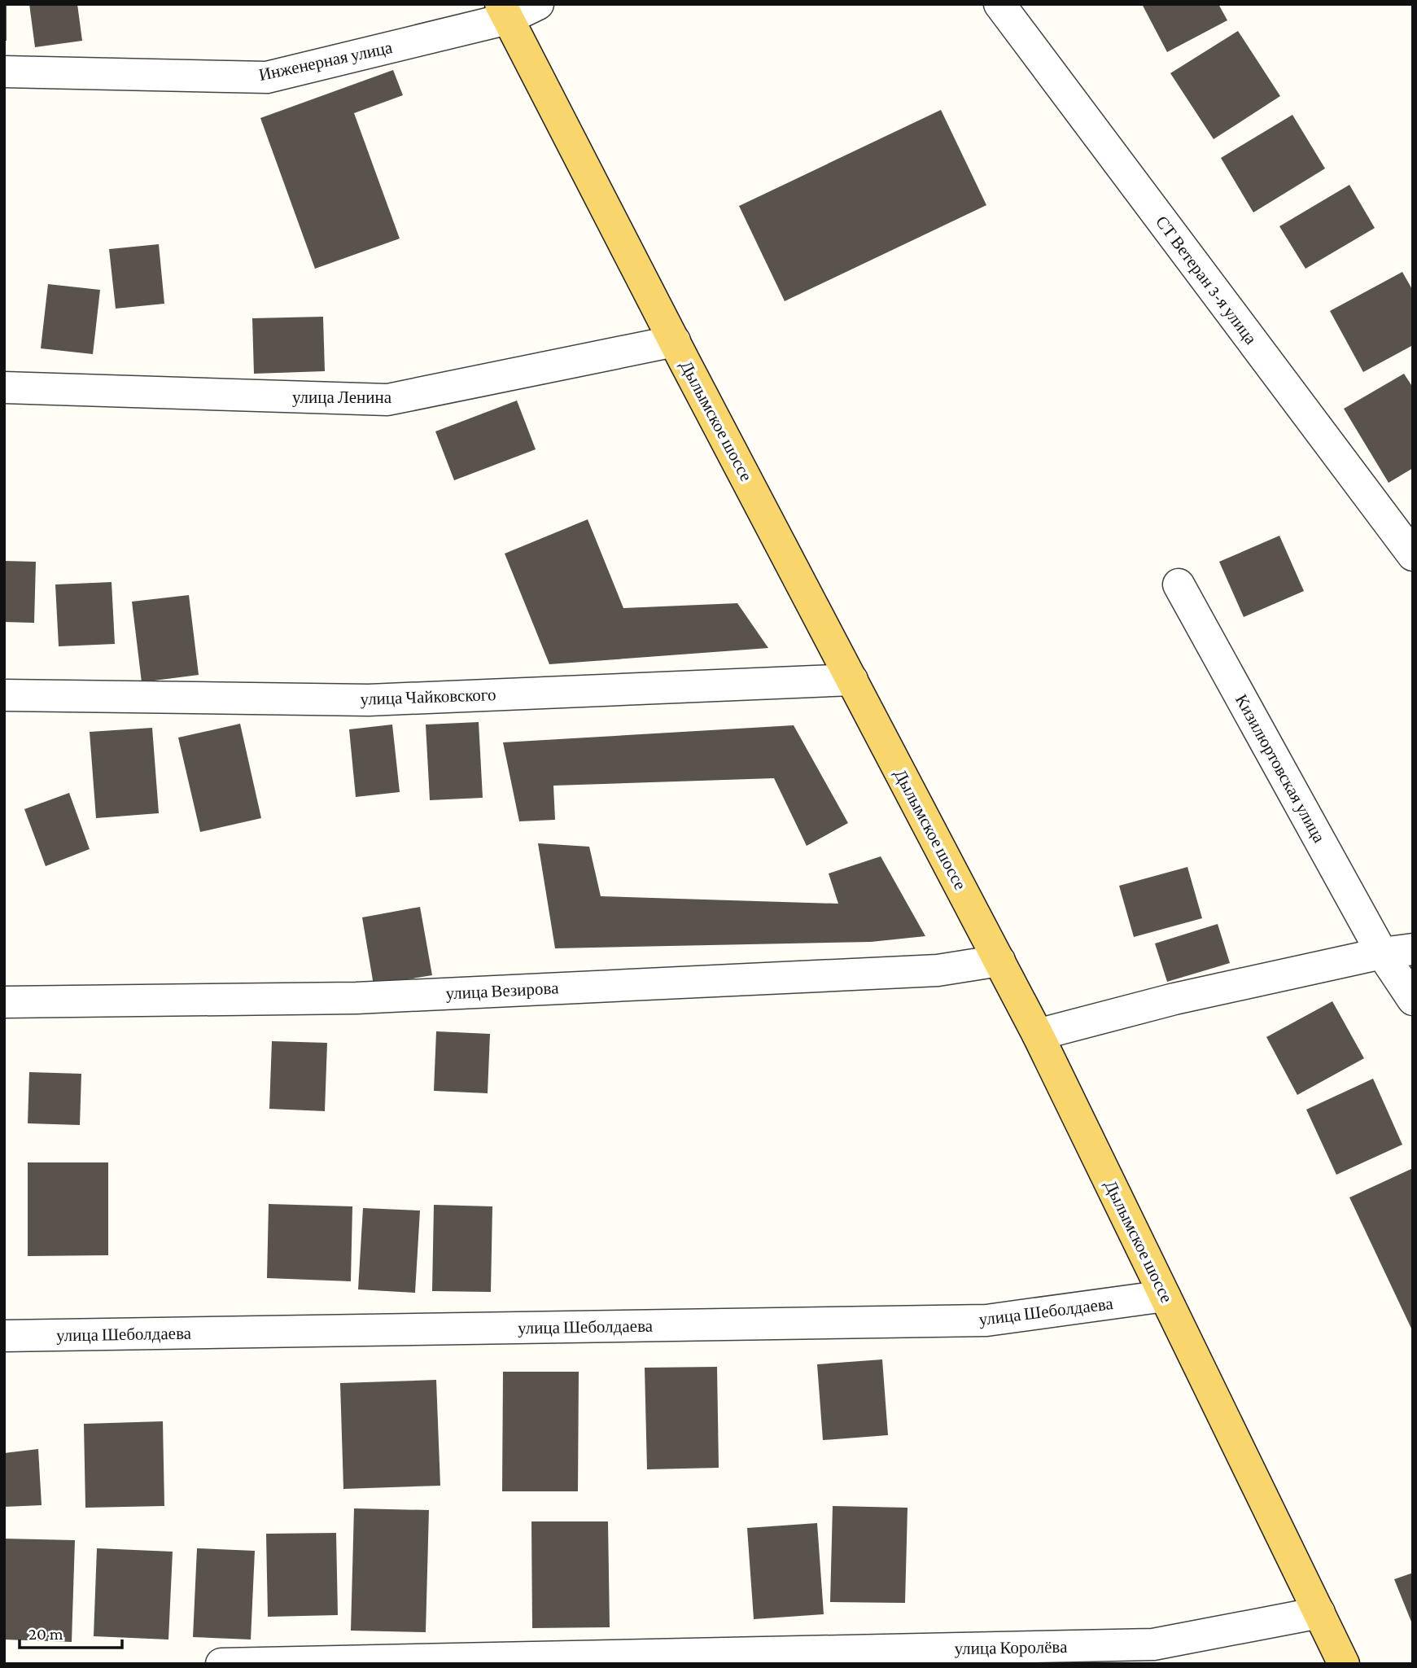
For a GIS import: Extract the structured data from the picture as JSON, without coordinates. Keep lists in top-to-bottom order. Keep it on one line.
{"streets":{"main road":["Дылымское шоссе"],"street":["Инженерная улица","СТ Ветеран 3-я улица","улица Ленина","улица Чайковского","Кизилюртовская улица","улица Везирова","улица Шеболдаева","улица Королёва"]},"crossings":[["Инженерная улица","Дылымское шоссе"],["улица Ленина","Дылымское шоссе"],["Дылымское шоссе","улица Чайковского"],["Дылымское шоссе","улица Везирова"],["Дылымское шоссе","улица Шеболдаева"],["Дылымское шоссе","улица Королёва"]],"scale_bar":"20 m"}
